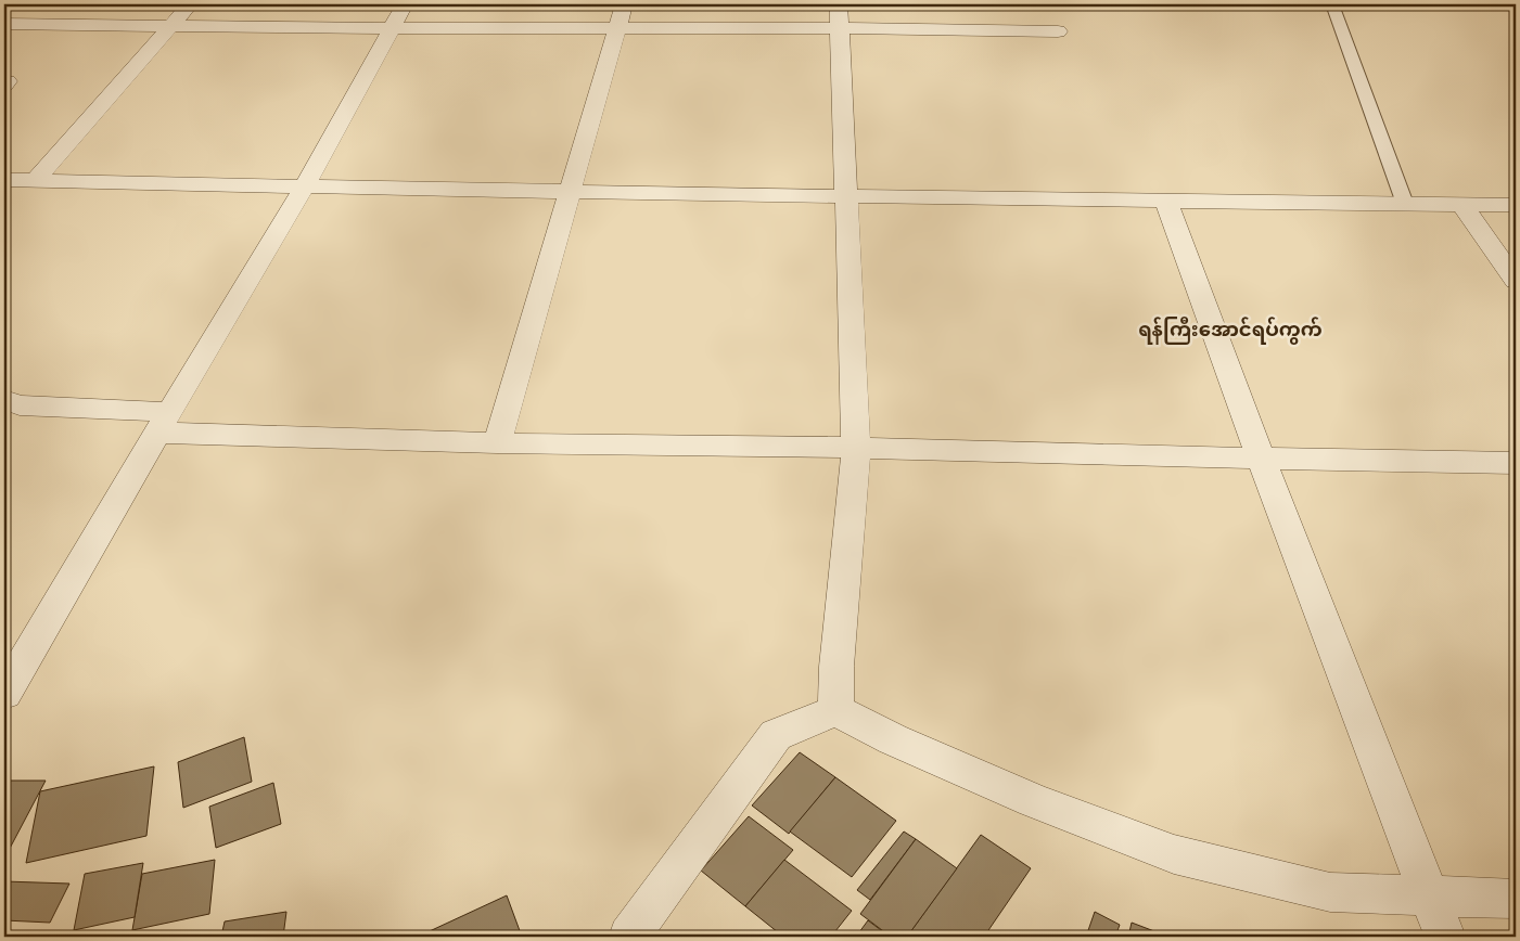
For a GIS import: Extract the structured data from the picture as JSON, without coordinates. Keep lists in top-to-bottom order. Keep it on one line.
{"districts":["ရန်ကြီးအောင်ရပ်ကွက်"]}
